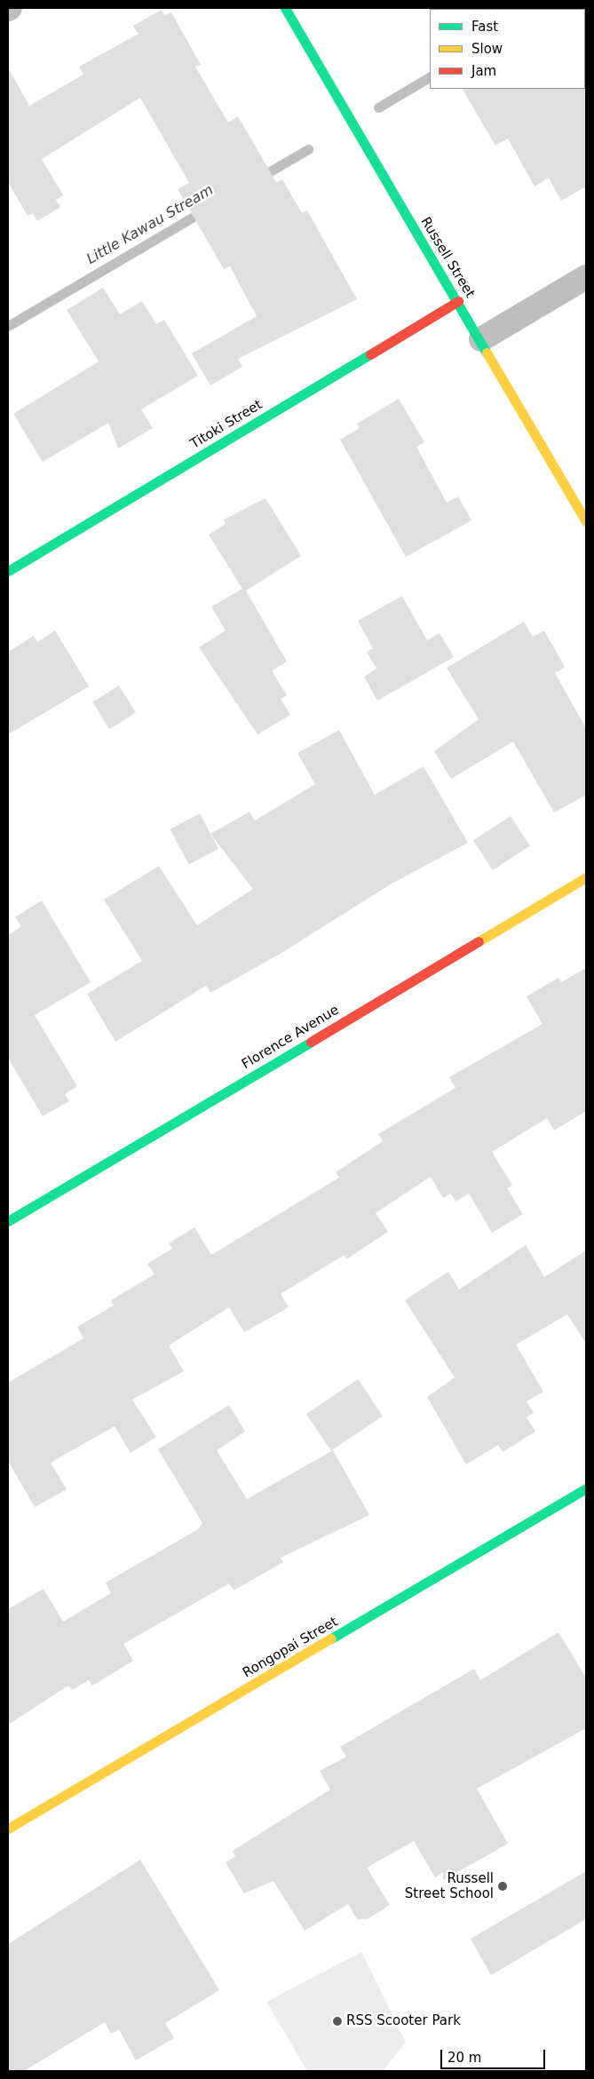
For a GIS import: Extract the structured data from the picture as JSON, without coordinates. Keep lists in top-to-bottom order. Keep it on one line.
{"streets":{"street":["Russell Street","Titoki Street","Florence Avenue","Rongopai Street"]},"crossings":[["Russell Street","Titoki Street"]],"water":["Little Kawau Stream"],"places":["Russell Street School","RSS Scooter Park"],"legend":["Fast","Slow","Jam"],"scale_bar":"20 m"}
